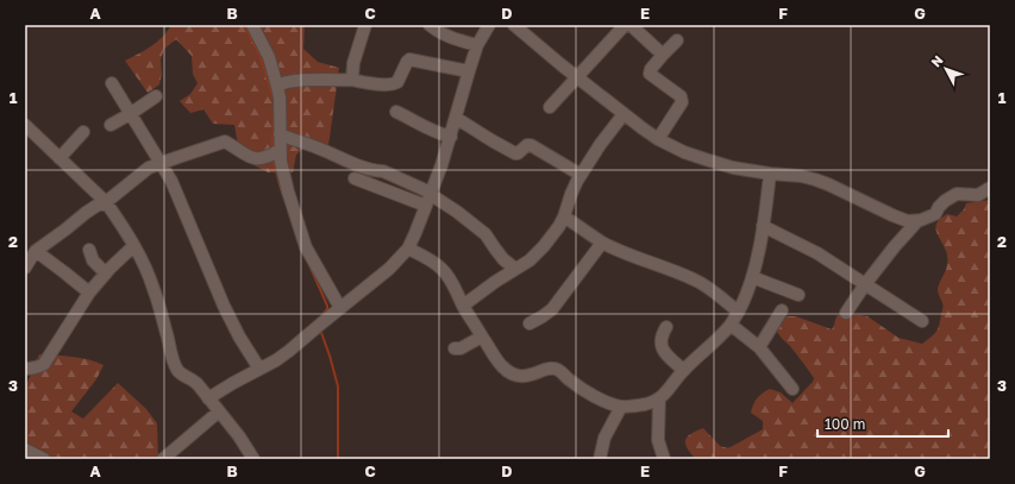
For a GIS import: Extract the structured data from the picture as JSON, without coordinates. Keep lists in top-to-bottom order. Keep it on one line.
{"scale_bar":"100 m","north":"top left","grid":{"columns":["A","B","C","D","E","F","G"],"rows":["1","2","3"]}}
